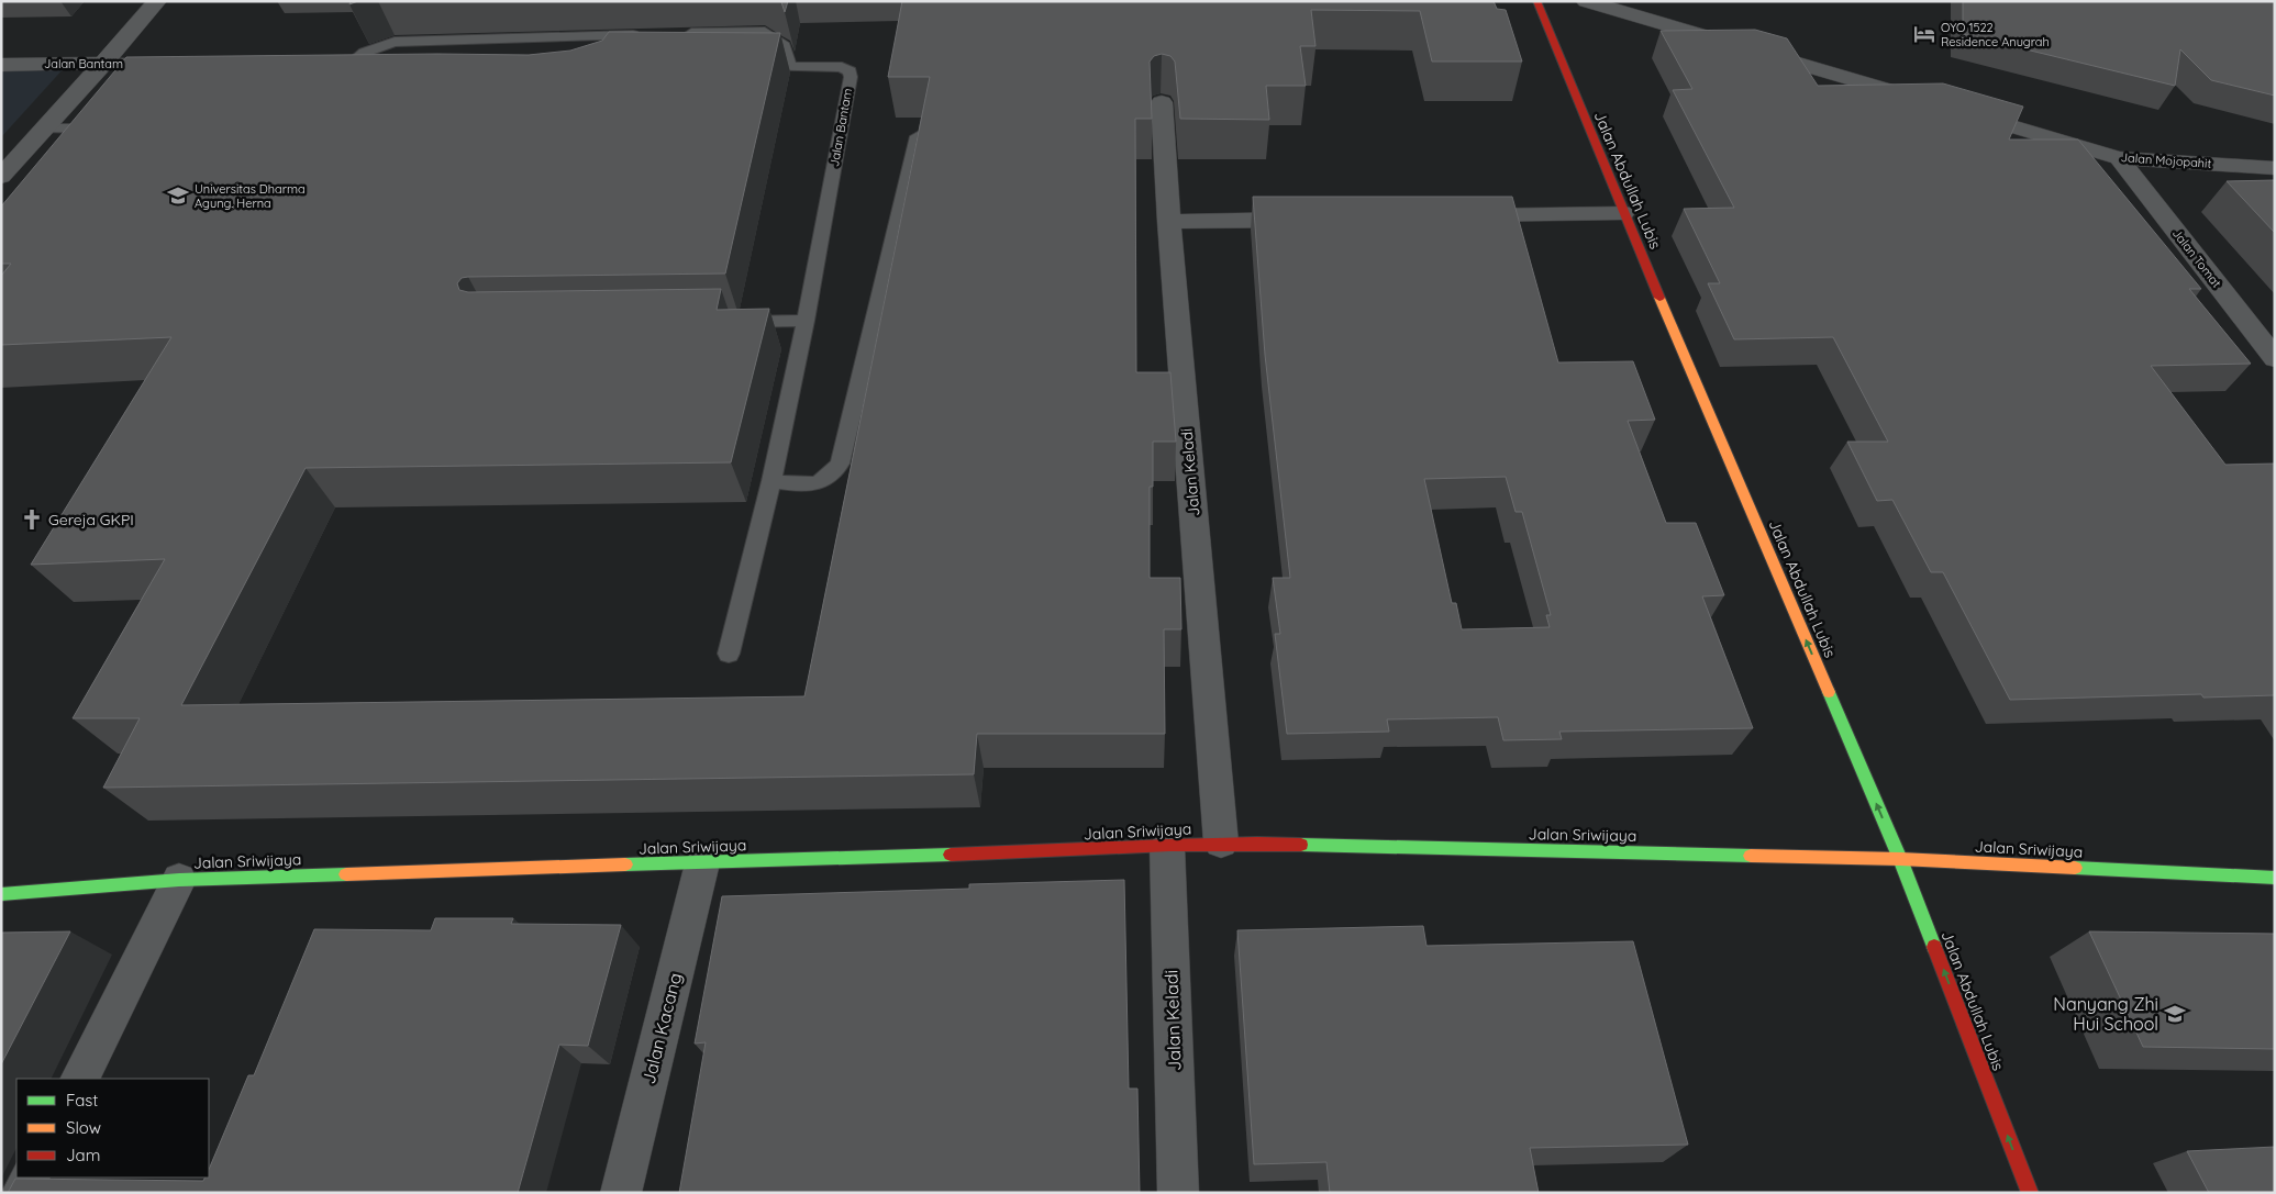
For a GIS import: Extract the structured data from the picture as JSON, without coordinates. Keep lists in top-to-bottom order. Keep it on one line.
{"streets":{"street":["Jalan Bantam","Jalan Mojopahit","Jalan Abdullah Lubis","Jalan Tomat","Jalan Keladi","Jalan Sriwijaya","Jalan Kacang"]},"crossings":[["Jalan Mojopahit","Jalan Tomat"],["Jalan Abdullah Lubis","Jalan Sriwijaya"],["Jalan Keladi","Jalan Sriwijaya"],["Jalan Sriwijaya","Jalan Kacang"]],"one_way":["Jalan Abdullah Lubis"],"places":{"hotel":["OYO 1522 Residence Anugrah"],"school or university":["Universitas Dharma Agung. Herna","Nanyang Zhi Hui School"],"church":["Gereja GKPI"]},"legend":["Fast","Slow","Jam"]}
